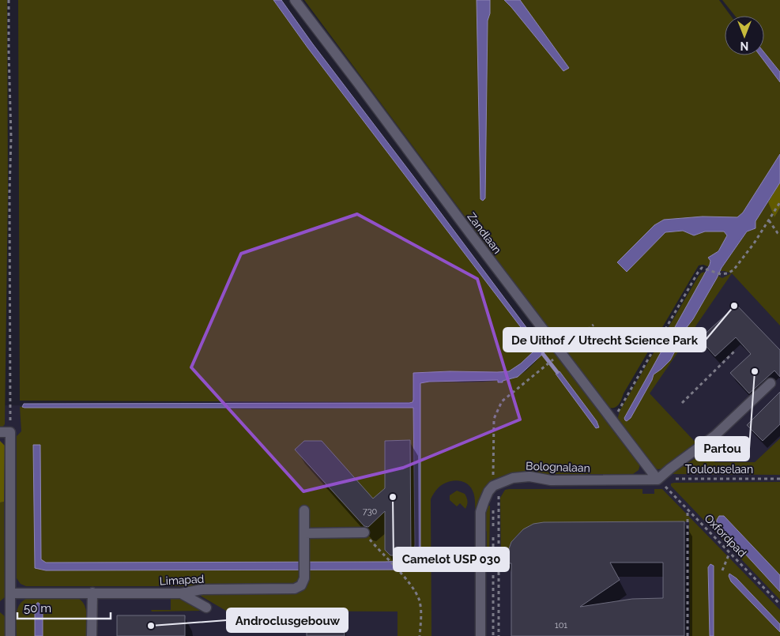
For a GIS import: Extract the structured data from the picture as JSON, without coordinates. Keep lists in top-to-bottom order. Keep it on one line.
{"streets":{"street":["Zandlaan","Bolognalaan","Limapad"],"path":["Toulouselaan","Oxfordpad"]},"crossings":[["Zandlaan","Bolognalaan"],["Zandlaan","Toulouselaan"],["Zandlaan","Oxfordpad"],["Bolognalaan","Toulouselaan"],["Bolognalaan","Oxfordpad"],["Toulouselaan","Oxfordpad"]],"places":["De Uithof / Utrecht Science Park","Partou","Camelot USP 030","Androclusgebouw"],"house_numbers":["730","101"],"scale_bar":"50 m","north":"bottom"}
